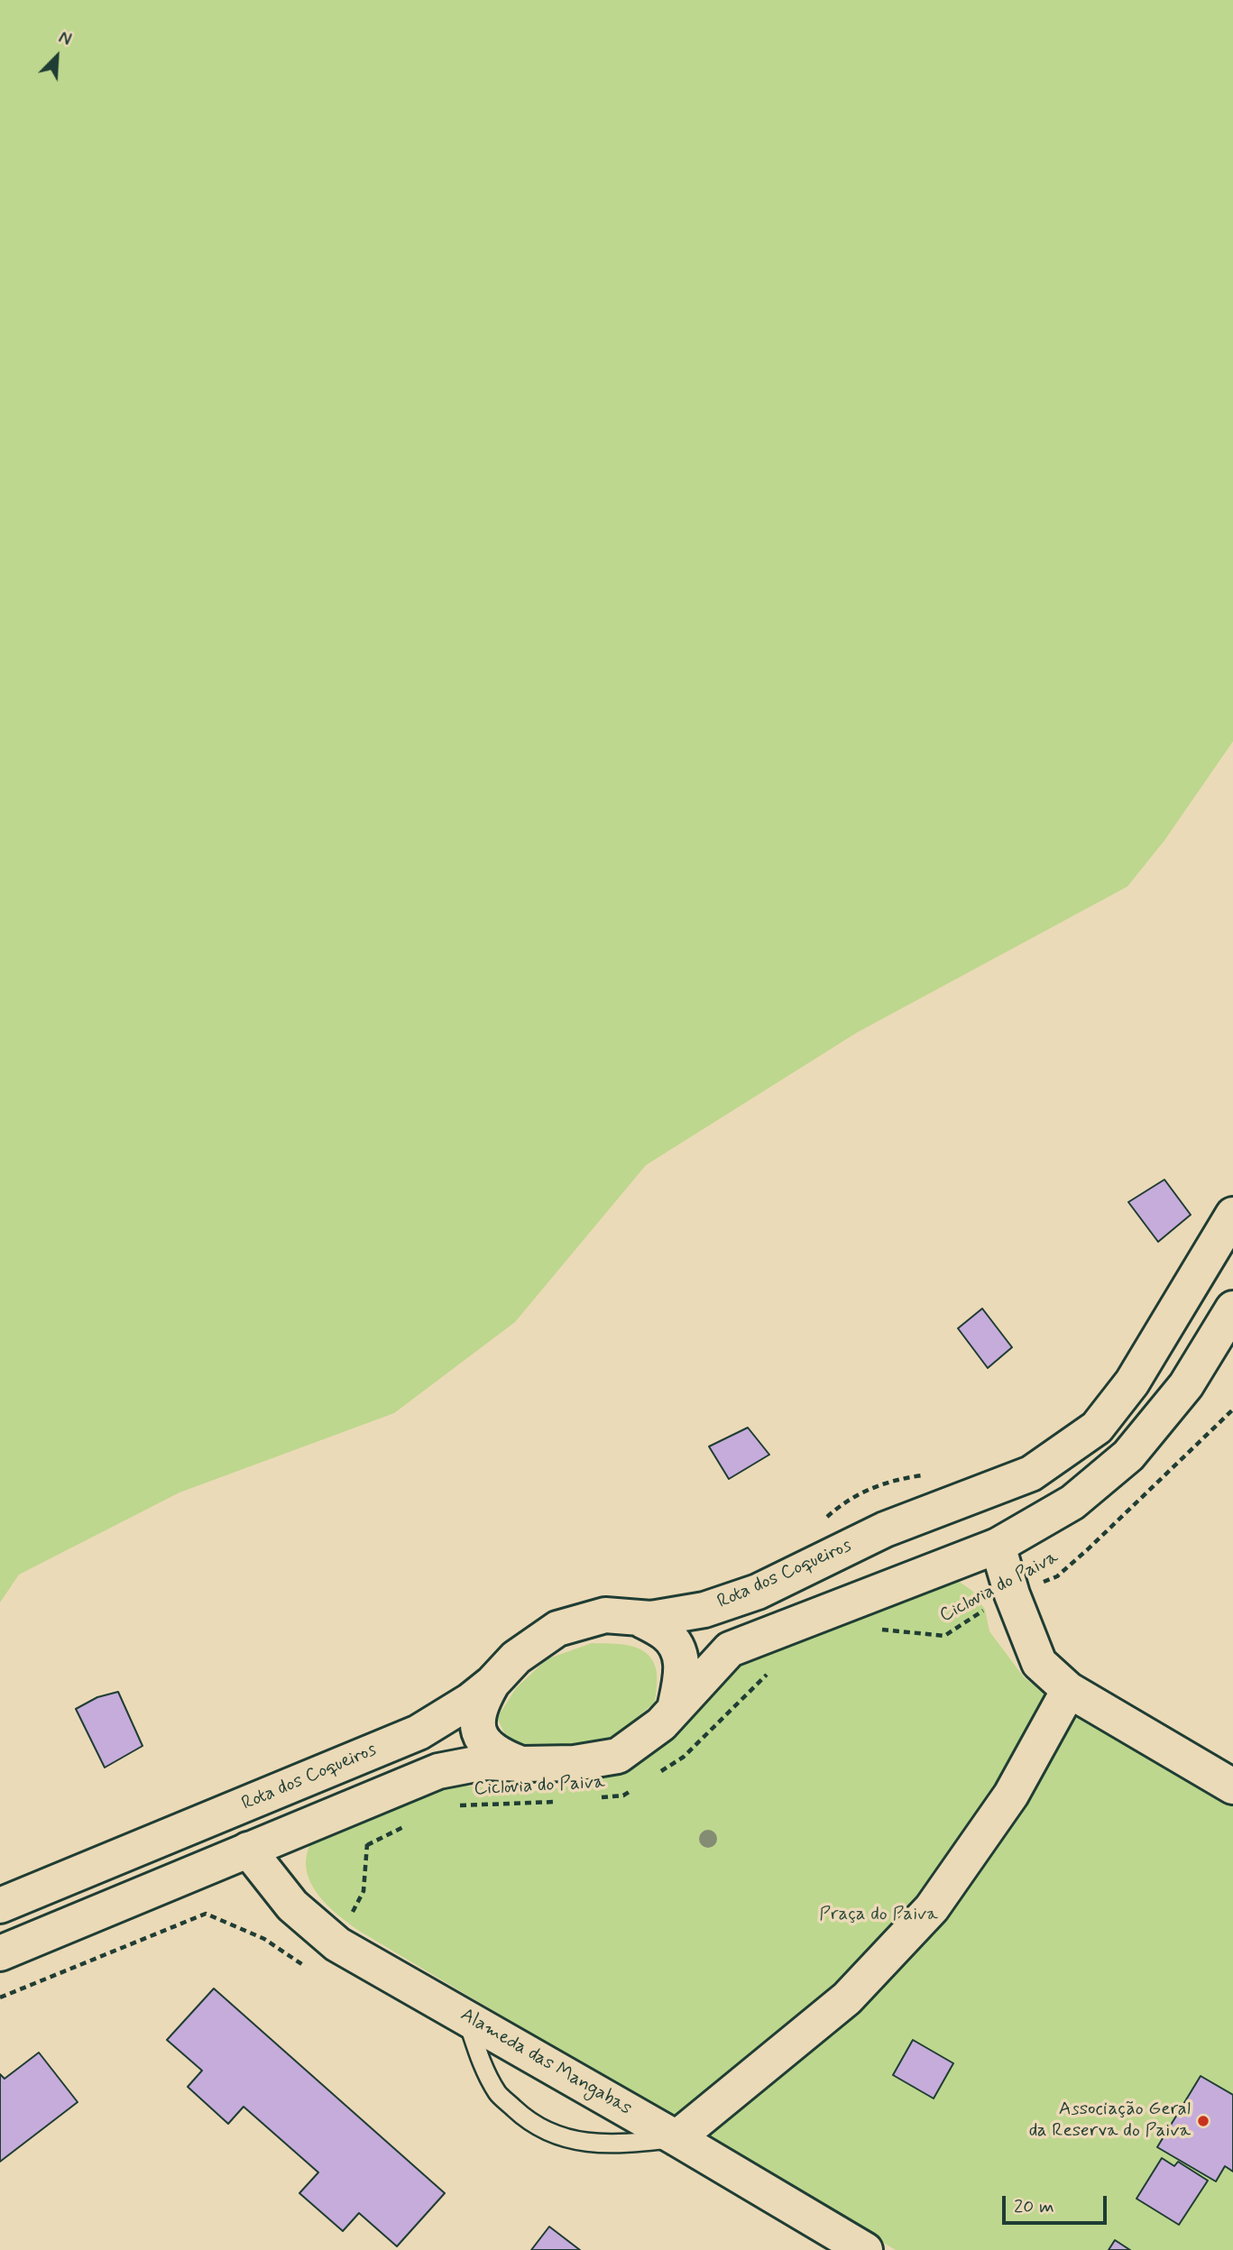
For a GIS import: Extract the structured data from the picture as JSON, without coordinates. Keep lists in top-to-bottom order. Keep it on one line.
{"streets":{"main road":["Rota dos Coqueiros","Alameda das Mangabas"],"path":["Ciclovia do Paiva"]},"parks":["Praça do Paiva"],"places":["Associação Geral da Reserva do Paiva"],"scale_bar":"20 m","north":"top right"}
